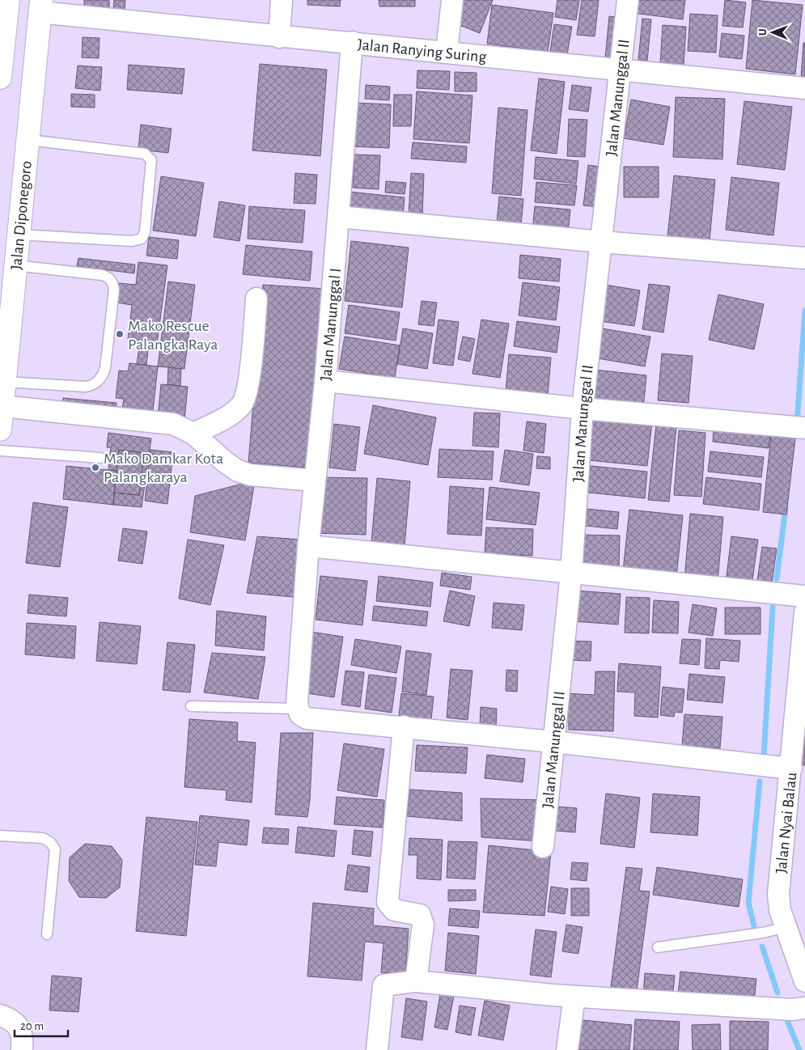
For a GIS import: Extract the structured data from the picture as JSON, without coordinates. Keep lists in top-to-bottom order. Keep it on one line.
{"streets":{"main road":["Jalan Diponegoro"],"street":["Jalan Ranying Suring","Jalan Manunggal II","Jalan Manunggal I","Jalan Nyai Balau"]},"crossings":[["Jalan Ranying Suring","Jalan Manunggal II"],["Jalan Ranying Suring","Jalan Diponegoro"],["Jalan Ranying Suring","Jalan Manunggal I"]],"places":["Mako Rescue Palangka Raya","Mako Damkar Kota Palangkaraya"],"scale_bar":"20 m","north":"left"}
